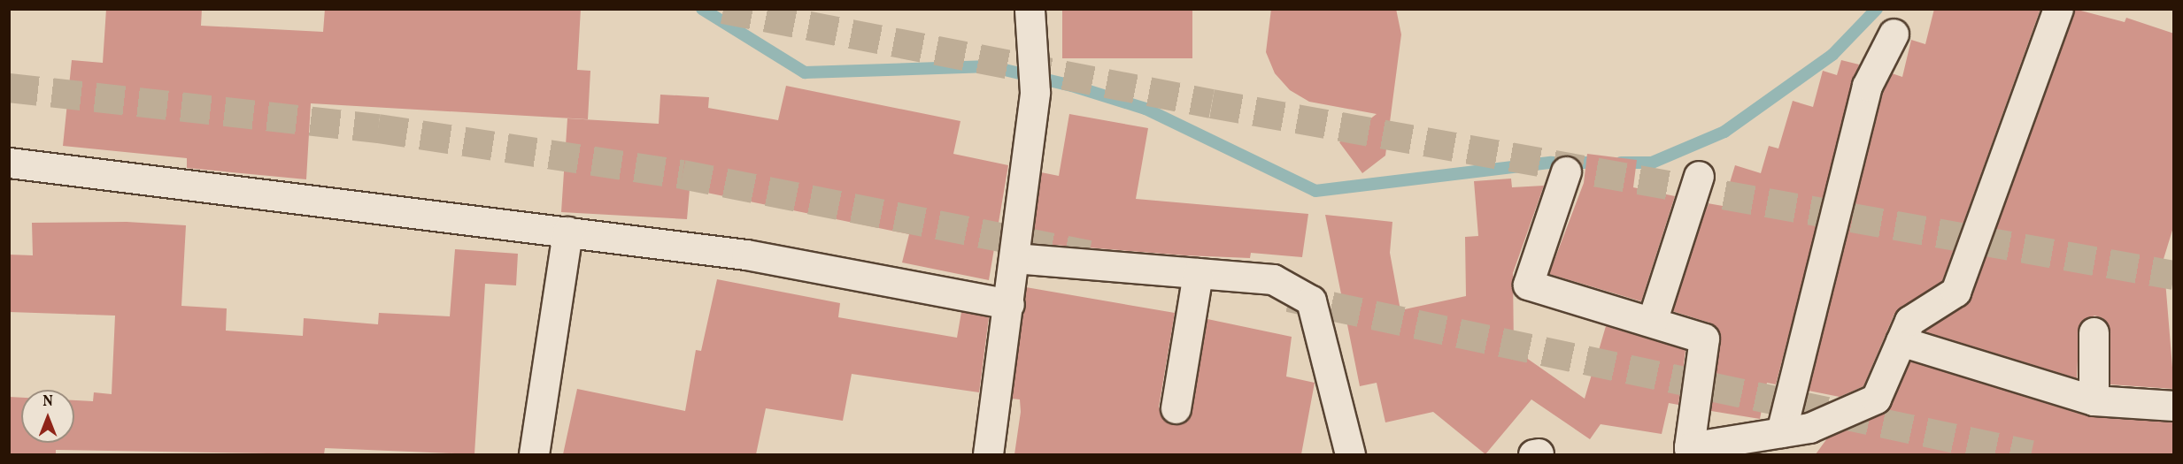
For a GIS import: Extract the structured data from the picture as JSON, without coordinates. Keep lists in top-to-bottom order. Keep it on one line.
{"north":"top"}
